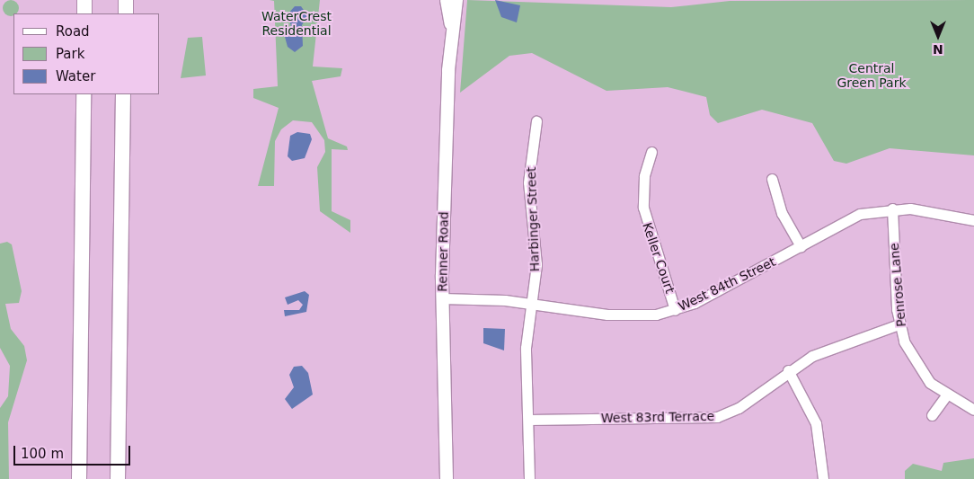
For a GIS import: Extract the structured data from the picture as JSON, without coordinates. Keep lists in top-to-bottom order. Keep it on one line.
{"streets":{"main road":["Renner Road"],"street":["Harbinger Street","Keller Court","West 84th Street","Penrose Lane","West 83rd Terrace"]},"crossings":[["Harbinger Street","West 84th Street"],["Harbinger Street","West 83rd Terrace"],["Renner Road","West 84th Street"],["Keller Court","West 84th Street"],["West 84th Street","Penrose Lane"],["Penrose Lane","West 83rd Terrace"]],"parks":["WaterCrest Residential","Central Green Park"],"legend":["Road","Park","Water"],"scale_bar":"100 m","north":"bottom"}
